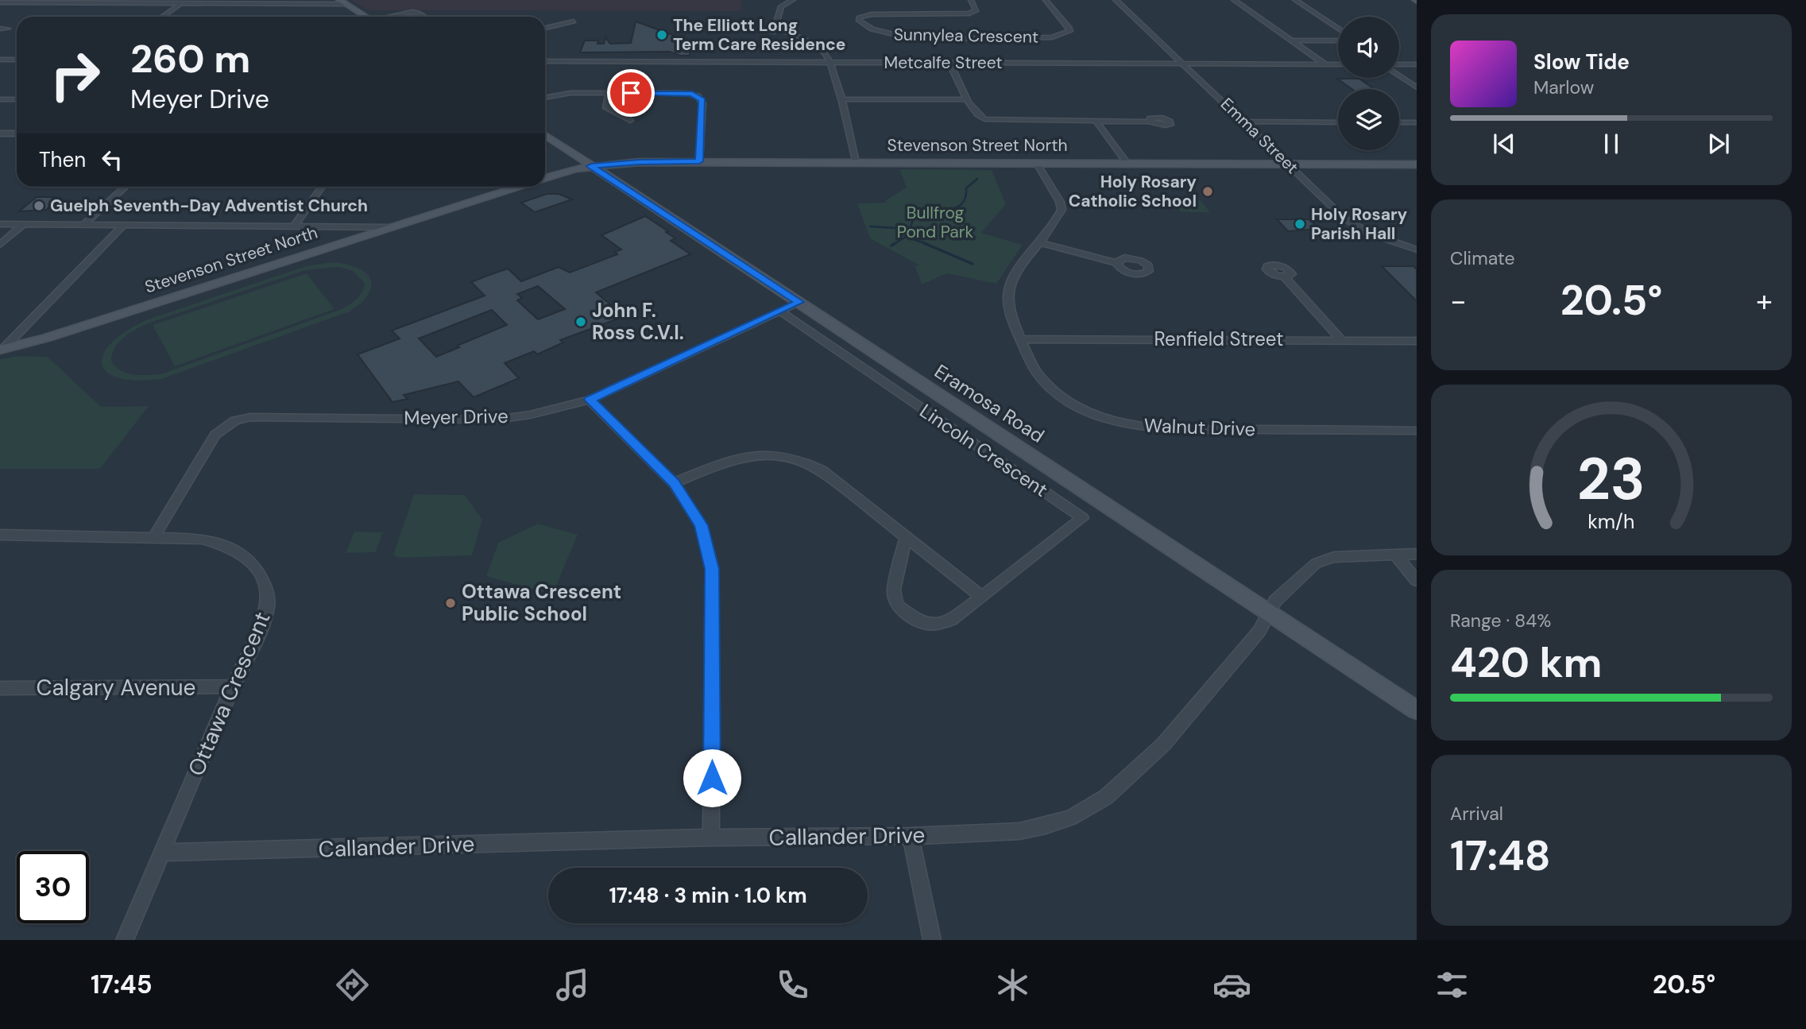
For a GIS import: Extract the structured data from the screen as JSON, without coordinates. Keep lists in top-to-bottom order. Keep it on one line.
{"streets":{"main road":["Stevenson Street North","Eramosa Road"],"street":["Sunnylea Crescent","Metcalfe Street","Emma Street","Renfield Street","Meyer Drive","Walnut Drive","Lincoln Crescent","Calgary Avenue","Ottawa Crescent","Callander Drive"]},"crossings":[["Metcalfe Street","Emma Street"],["Emma Street","Stevenson Street North"],["Stevenson Street North","Eramosa Road"],["Stevenson Street North","Walnut Drive"],["Renfield Street","Walnut Drive"],["Eramosa Road","Meyer Drive"],["Eramosa Road","Callander Drive"],["Meyer Drive","Lincoln Crescent"],["Meyer Drive","Ottawa Crescent"],["Calgary Avenue","Ottawa Crescent"],["Ottawa Crescent","Callander Drive"]],"parks":["Bullfrog Pond Park"],"places":["The Elliott Long Term Care Residence","Holy Rosary Catholic School","Guelph Seventh-Day Adventist Church","Holy Rosary Parish Hall","John F. Ross C.V.I.","Ottawa Crescent Public School"],"page":{"turn":["260 m","Meyer Drive"],"song":["Slow Tide","Marlow"],"then":"Then","tile":["Climate",["Range · 84%","420 km"],["Arrival","17:48"]],"heat":["−","20.5°","+"],"limit":"30","trip":"17:48 · 3 min · 1.0 km","tabs":["17:45","20.5°"],"gauge":["23","km/h"]}}
